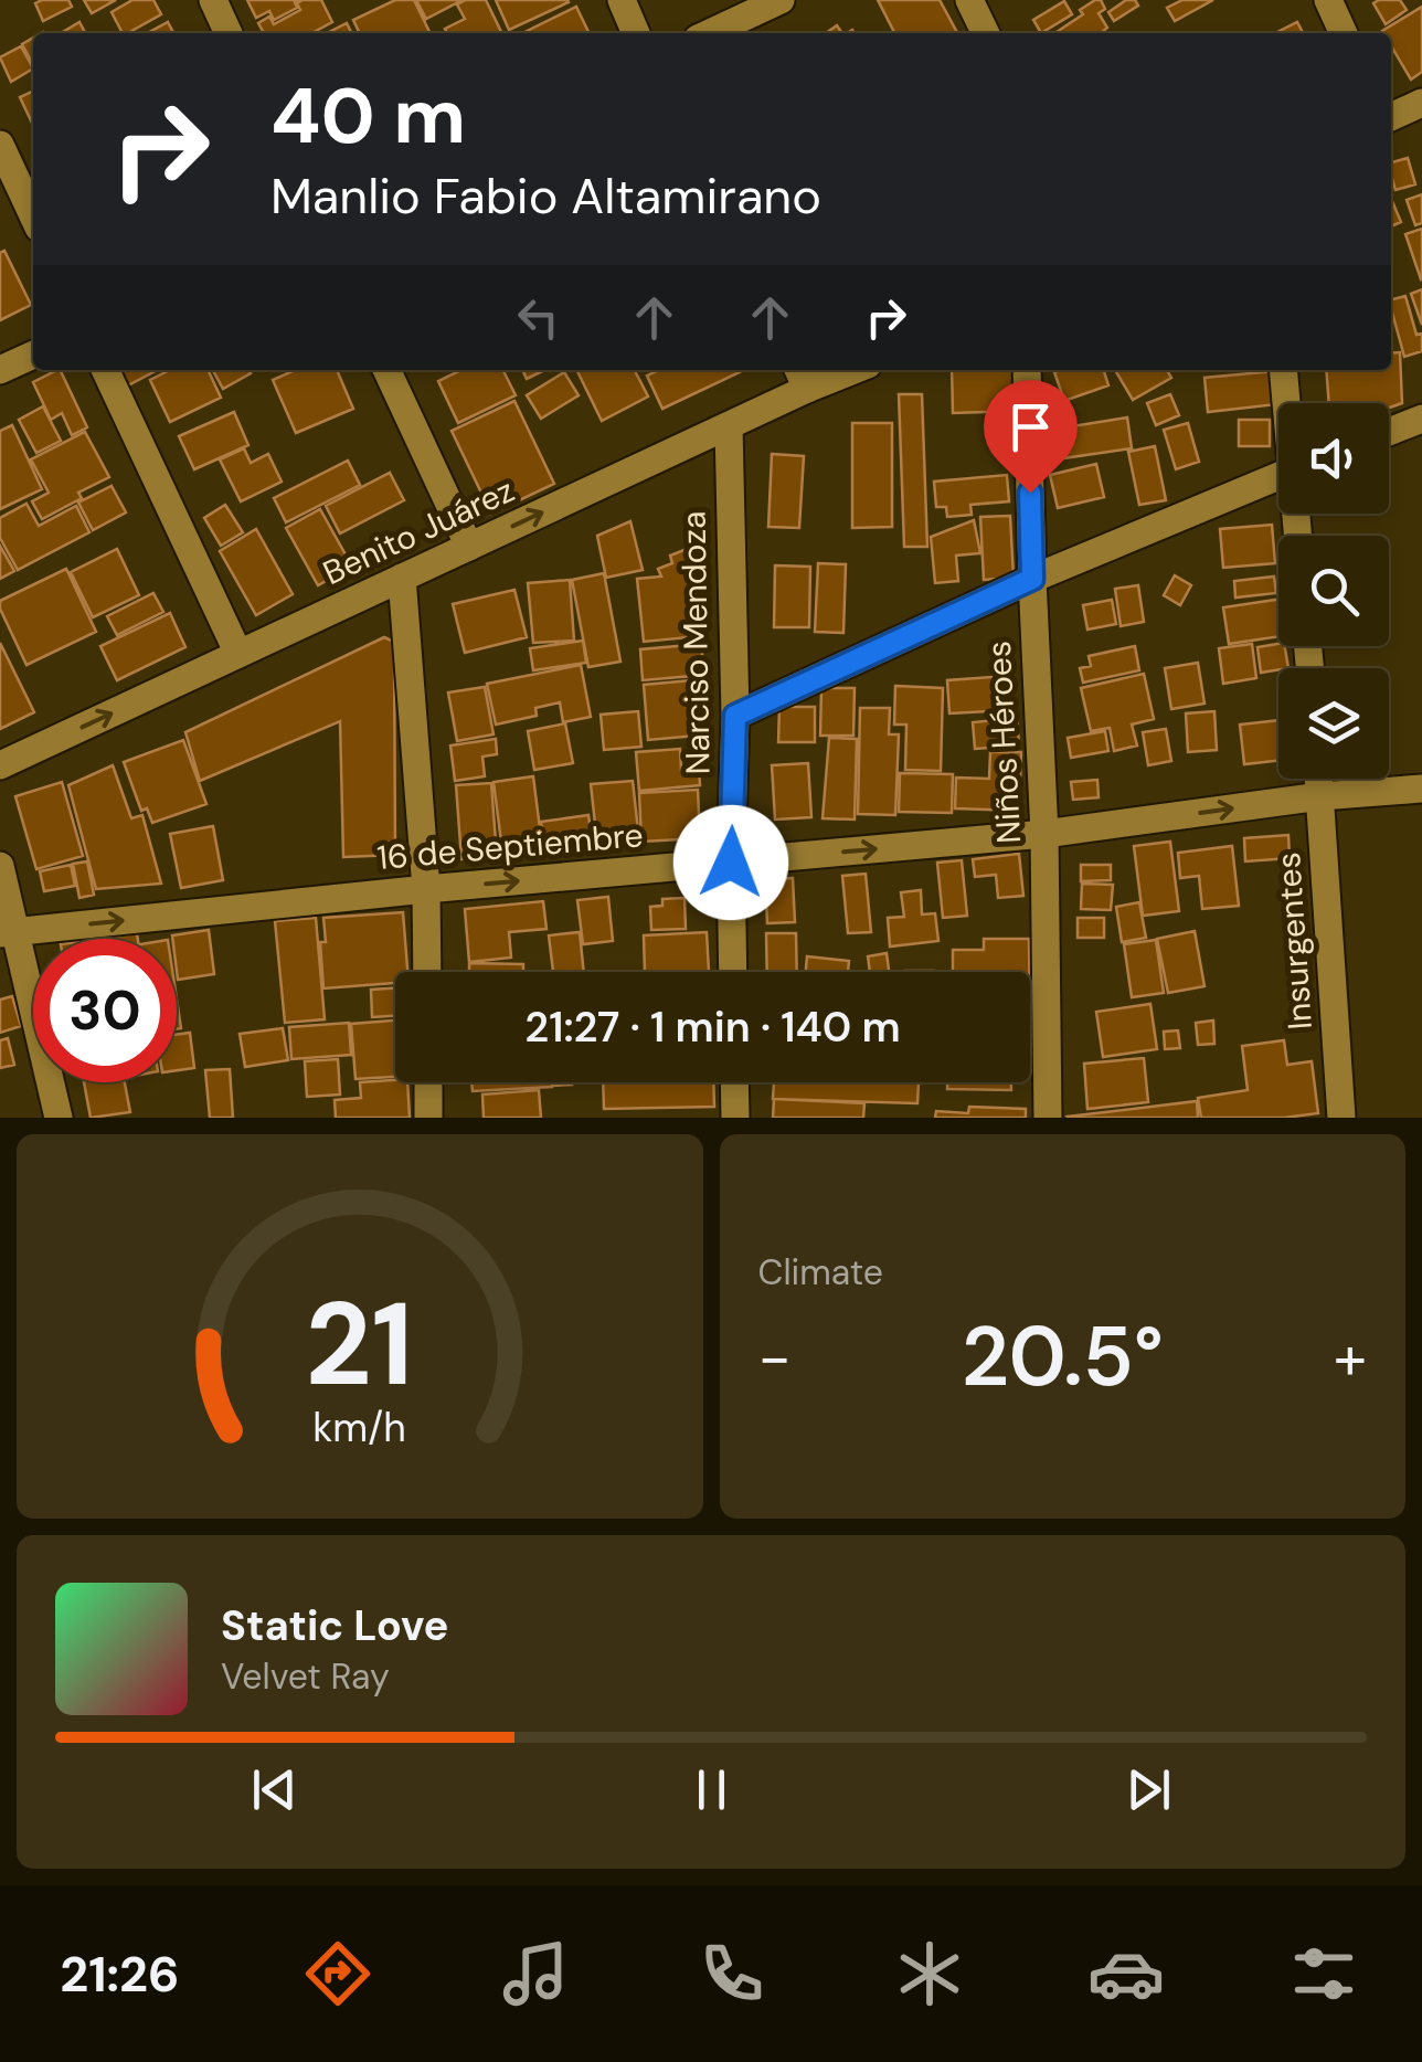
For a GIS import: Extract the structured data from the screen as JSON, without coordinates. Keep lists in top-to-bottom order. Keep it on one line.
{"streets":{"street":["Benito Juárez","Narciso Mendoza","Niños Héroes","16 de Septiembre","Insurgentes"]},"crossings":[["Benito Juárez","Narciso Mendoza"],["Narciso Mendoza","16 de Septiembre"],["Niños Héroes","16 de Septiembre"],["16 de Septiembre","Insurgentes"]],"one_way":["Benito Juárez","16 de Septiembre"],"page":{"turn":["40 m","Manlio Fabio Altamirano"],"limit":"30","trip":"21:27 · 1 min · 140 m","tile":"Climate","heat":["−","20.5°","+"],"song":["Static Love","Velvet Ray"],"tabs":"21:26","gauge":["21","km/h"]}}
